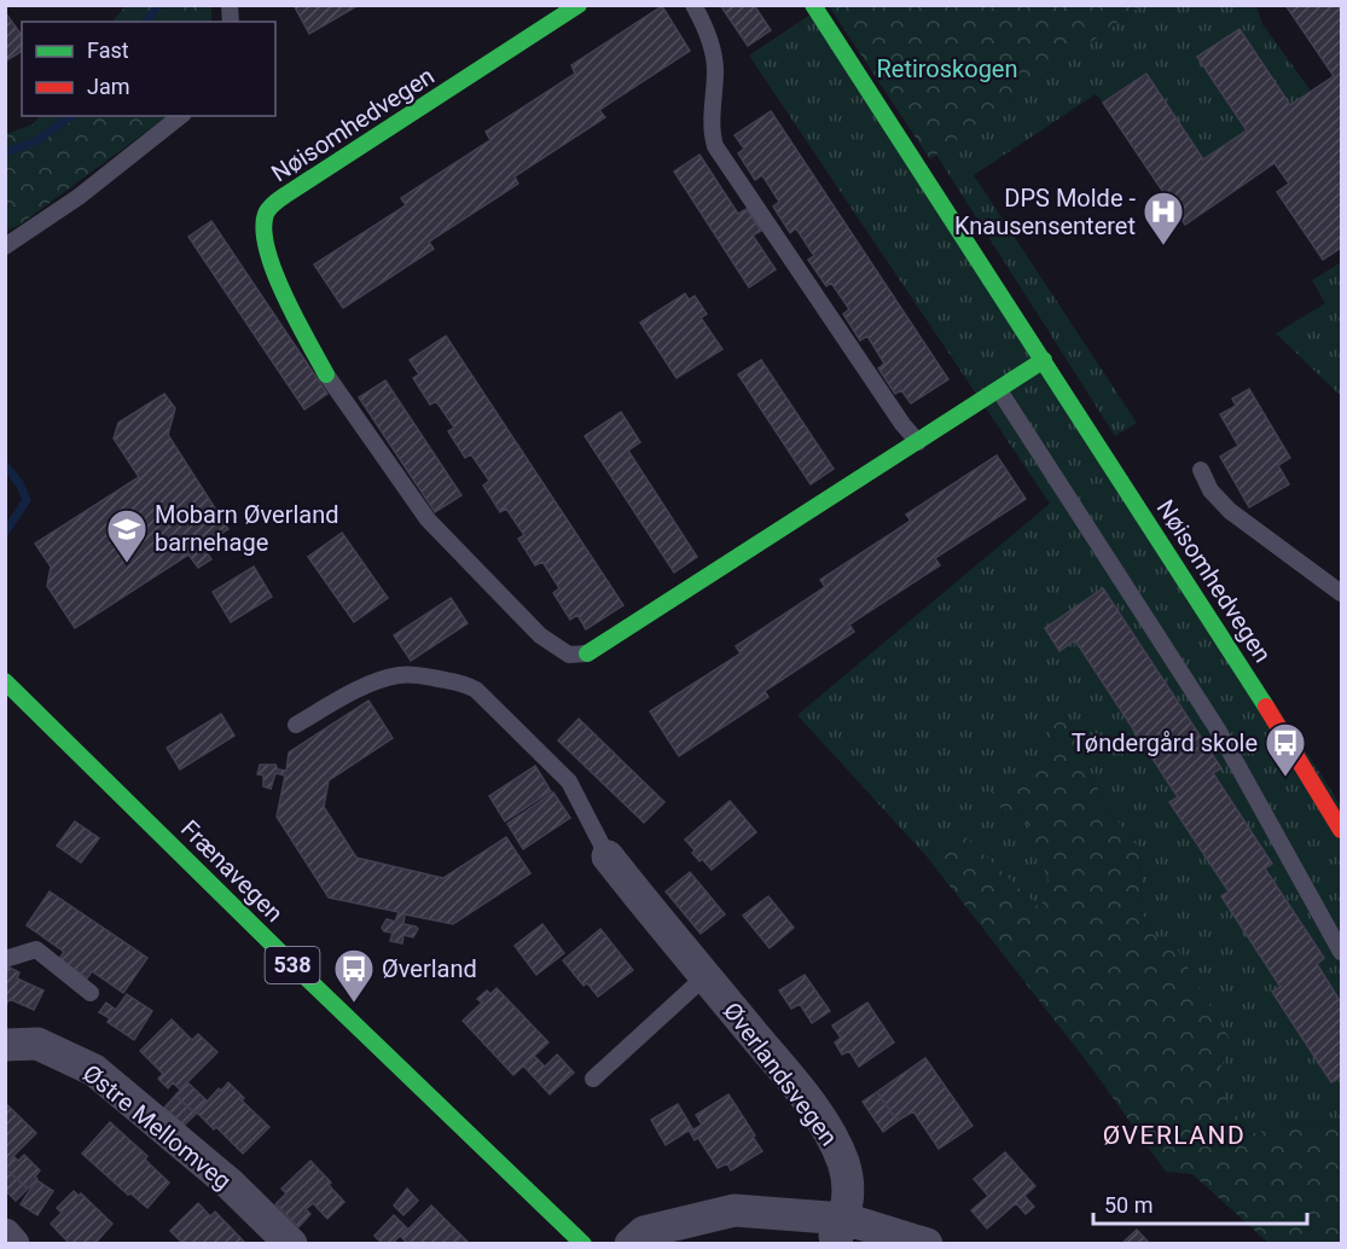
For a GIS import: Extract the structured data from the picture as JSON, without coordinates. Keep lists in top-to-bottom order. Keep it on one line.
{"streets":{"street":["Nøisomhedvegen","Frænavegen","538","Øverlandsvegen","Østre Mellomveg"]},"districts":["ØVERLAND"],"parks":["Retiroskogen"],"places":{"hospital":["DPS Molde - Knausensenteret"],"school or university":["Mobarn Øverland barnehage"],"bus stop":["Tøndergård skole","Øverland"]},"legend":["Fast","Jam"],"scale_bar":"50 m"}
